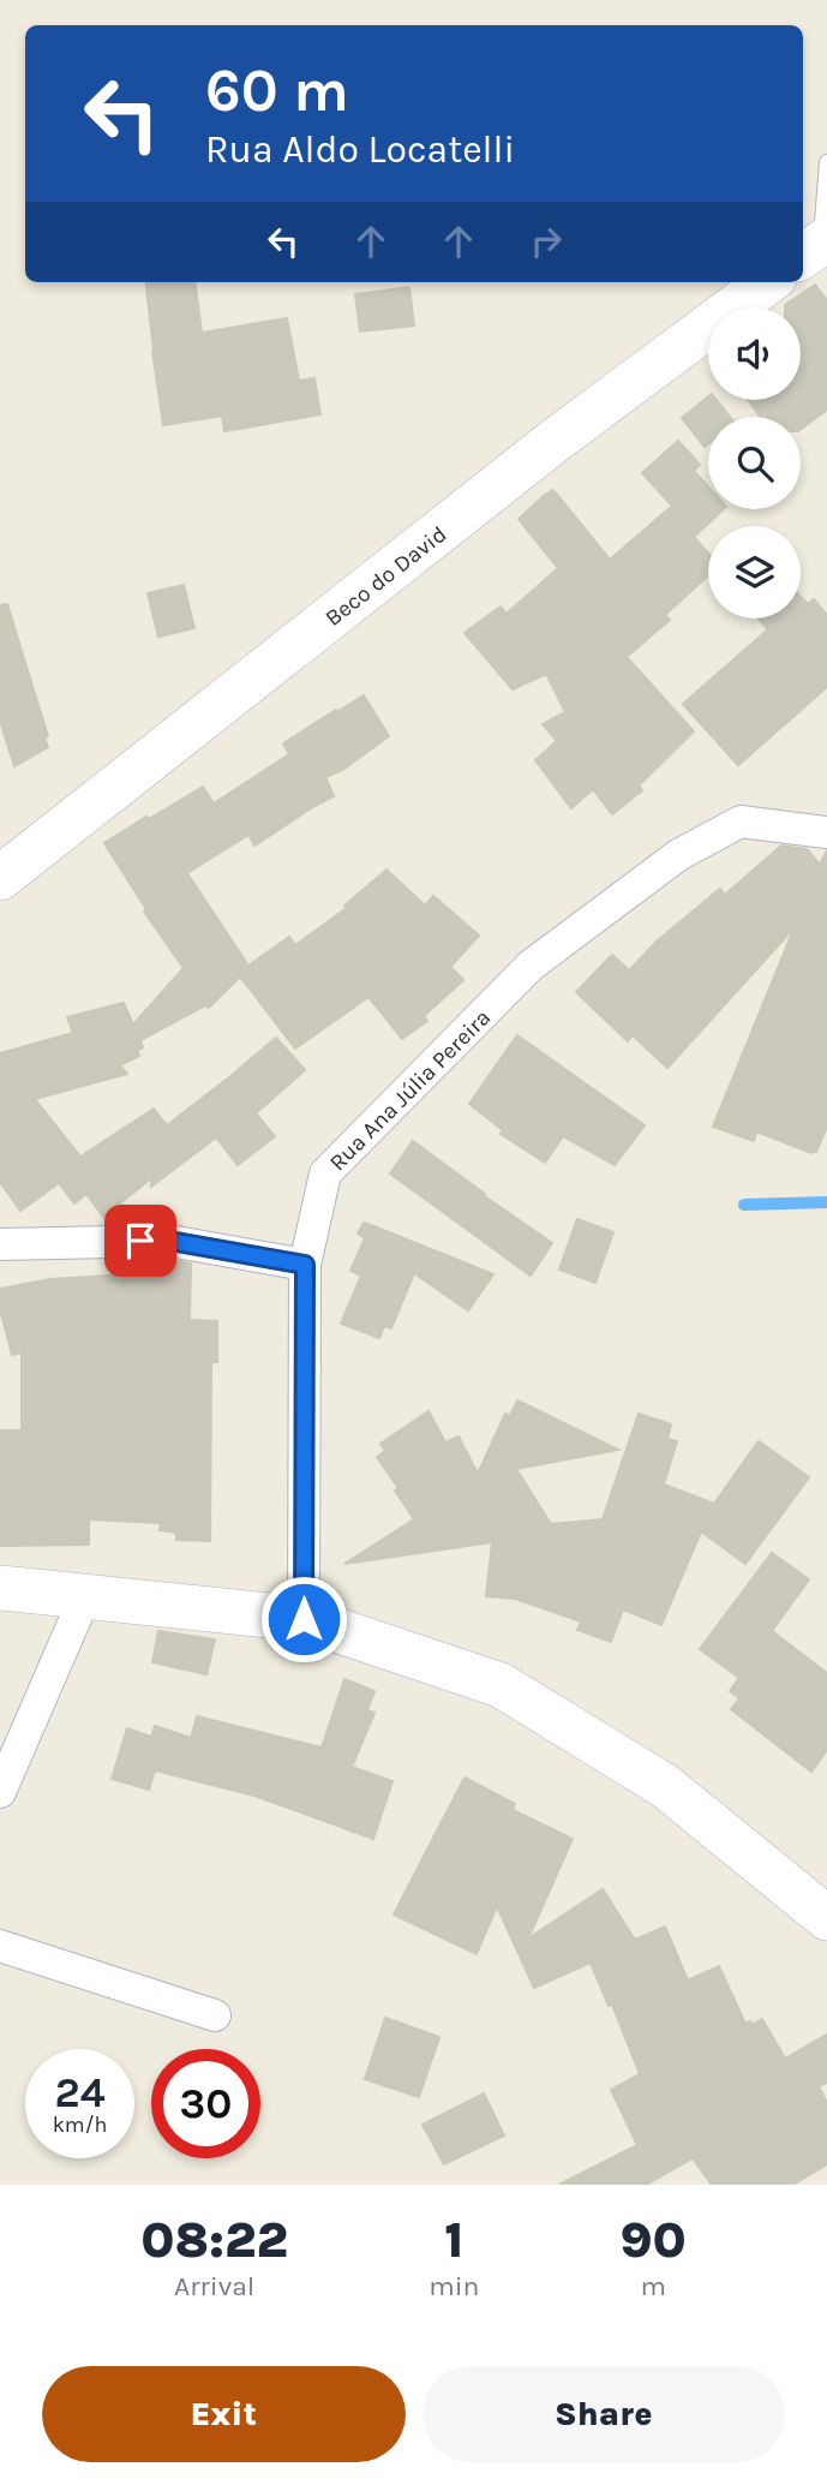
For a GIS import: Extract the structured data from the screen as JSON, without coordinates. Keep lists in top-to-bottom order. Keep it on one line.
{"streets":{"street":["Beco do David","Rua Ana Júlia Pereira"]},"page":{"turn":["60 m","Rua Aldo Locatelli"],"speed":"24 km/h","limit":"30","eta":["08:22","Arrival","1","min","90","m"],"buttons":["Exit","Share"]}}
